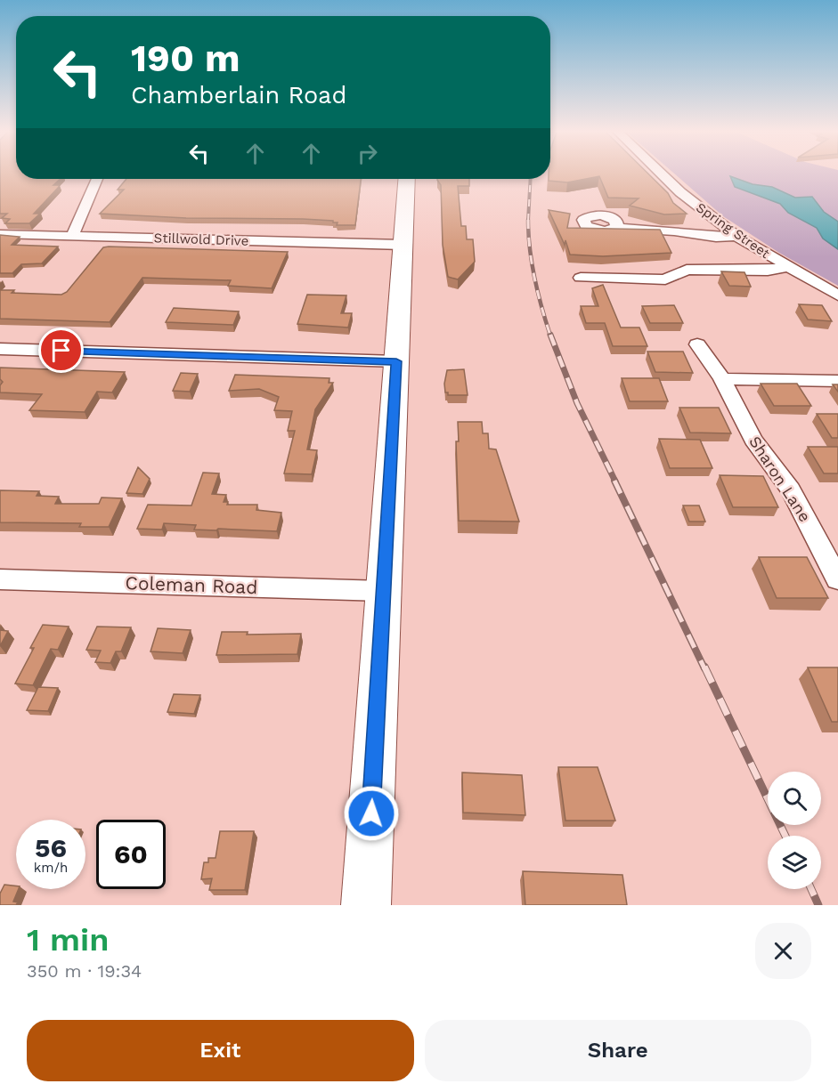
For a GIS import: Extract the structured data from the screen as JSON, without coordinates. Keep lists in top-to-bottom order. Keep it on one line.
{"streets":{"street":["Spring Street","Stillwold Drive","Sharon Lane","Coleman Road"]},"page":{"turn":["190 m","Chamberlain Road"],"speed":"56 km/h","limit":"60","heading":["1 min","350 m · 19:34"],"buttons":["Exit","Share"]}}
